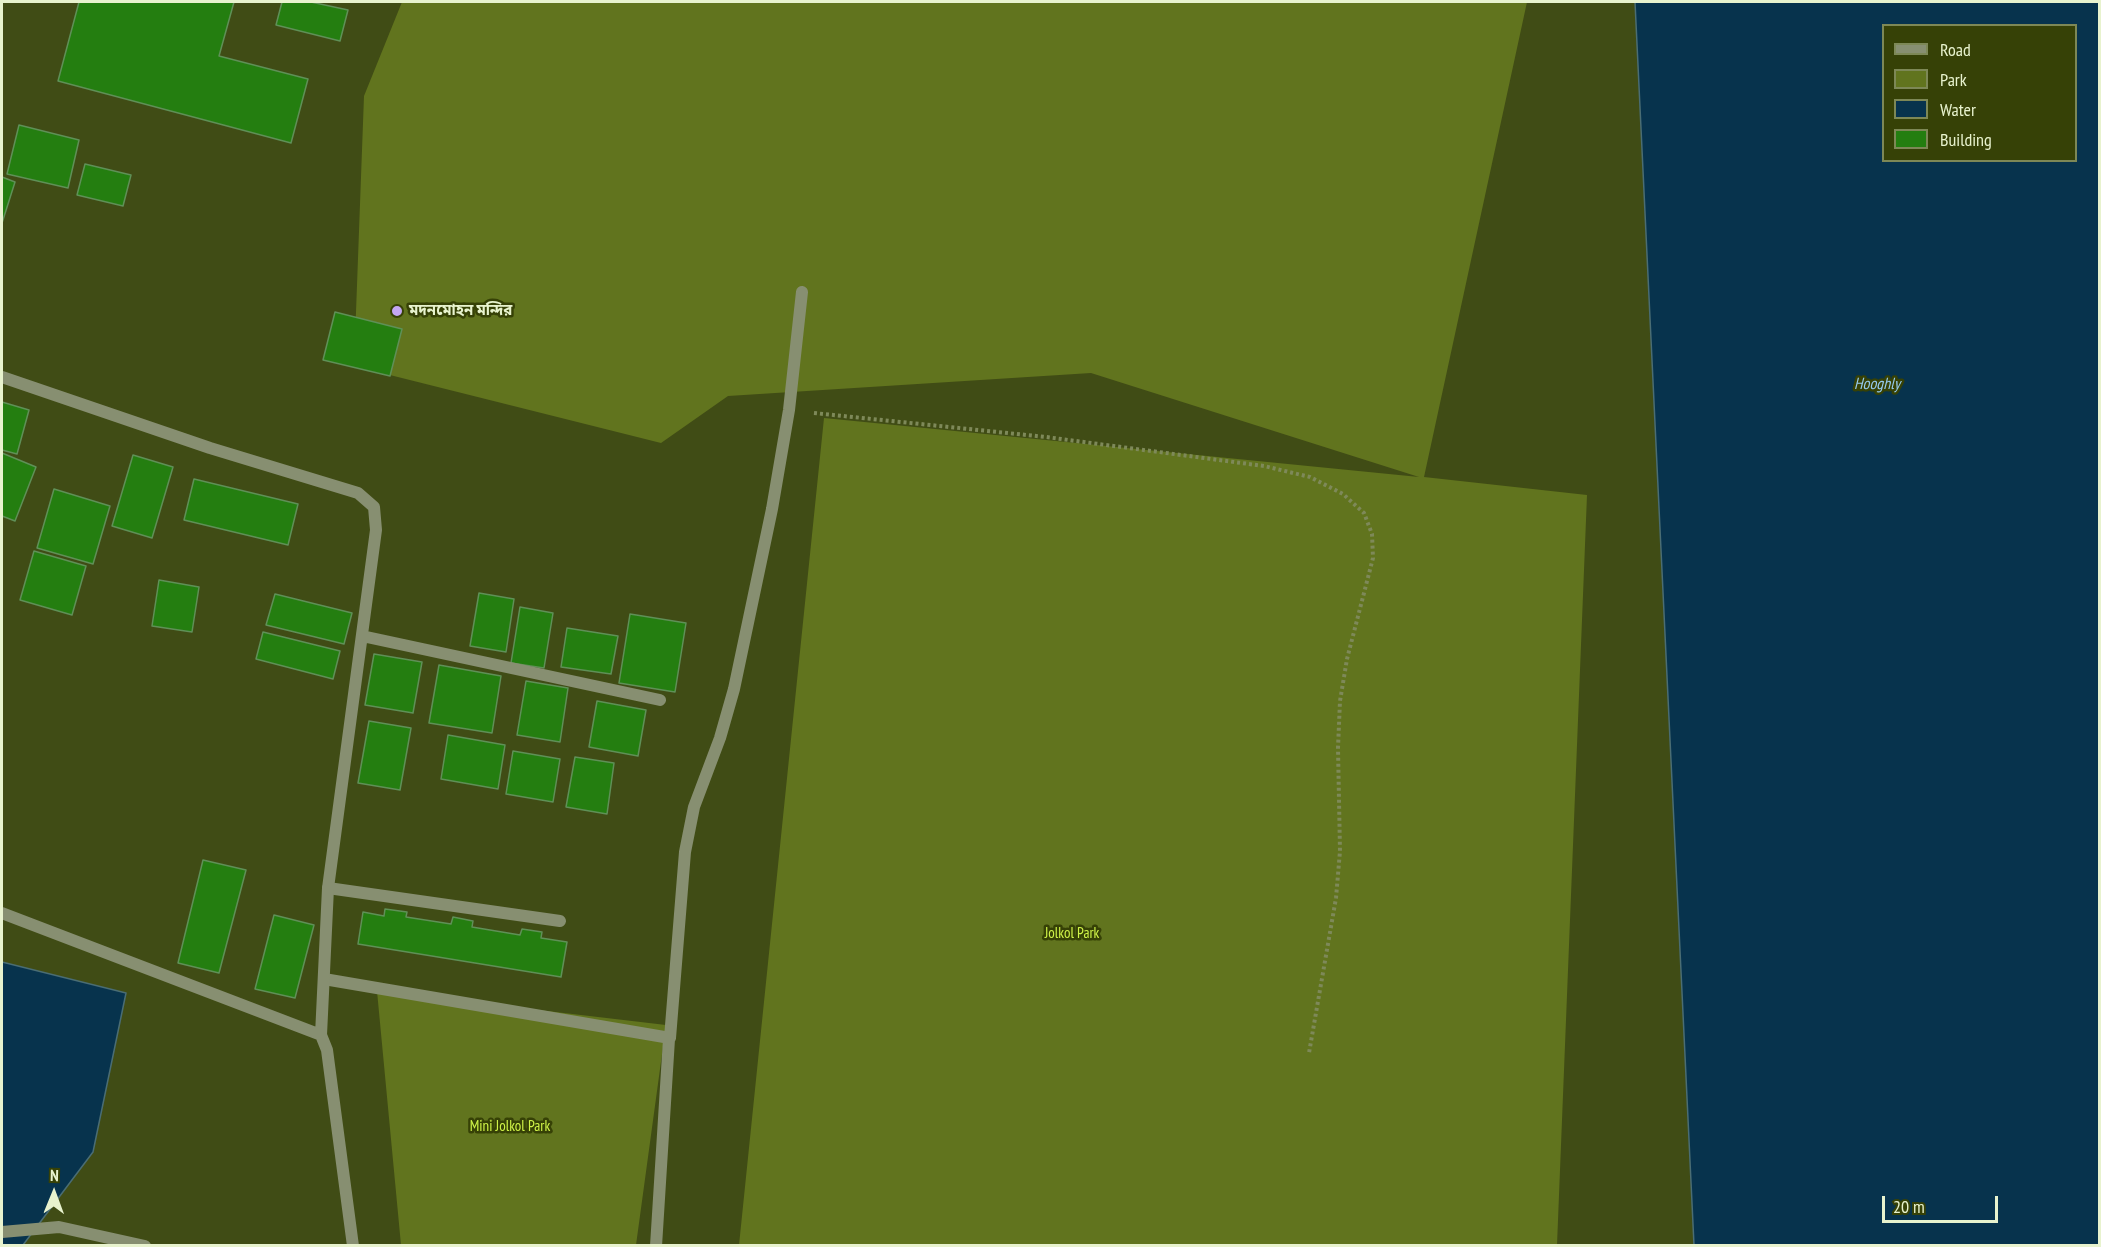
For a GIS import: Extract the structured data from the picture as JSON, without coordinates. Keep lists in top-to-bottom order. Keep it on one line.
{"water":["Hooghly"],"parks":["Jolkol Park","Mini Jolkol Park"],"places":["মদনমোহন মন্দির"],"legend":["Road","Park","Water","Building"],"scale_bar":"20 m","north":"top"}
